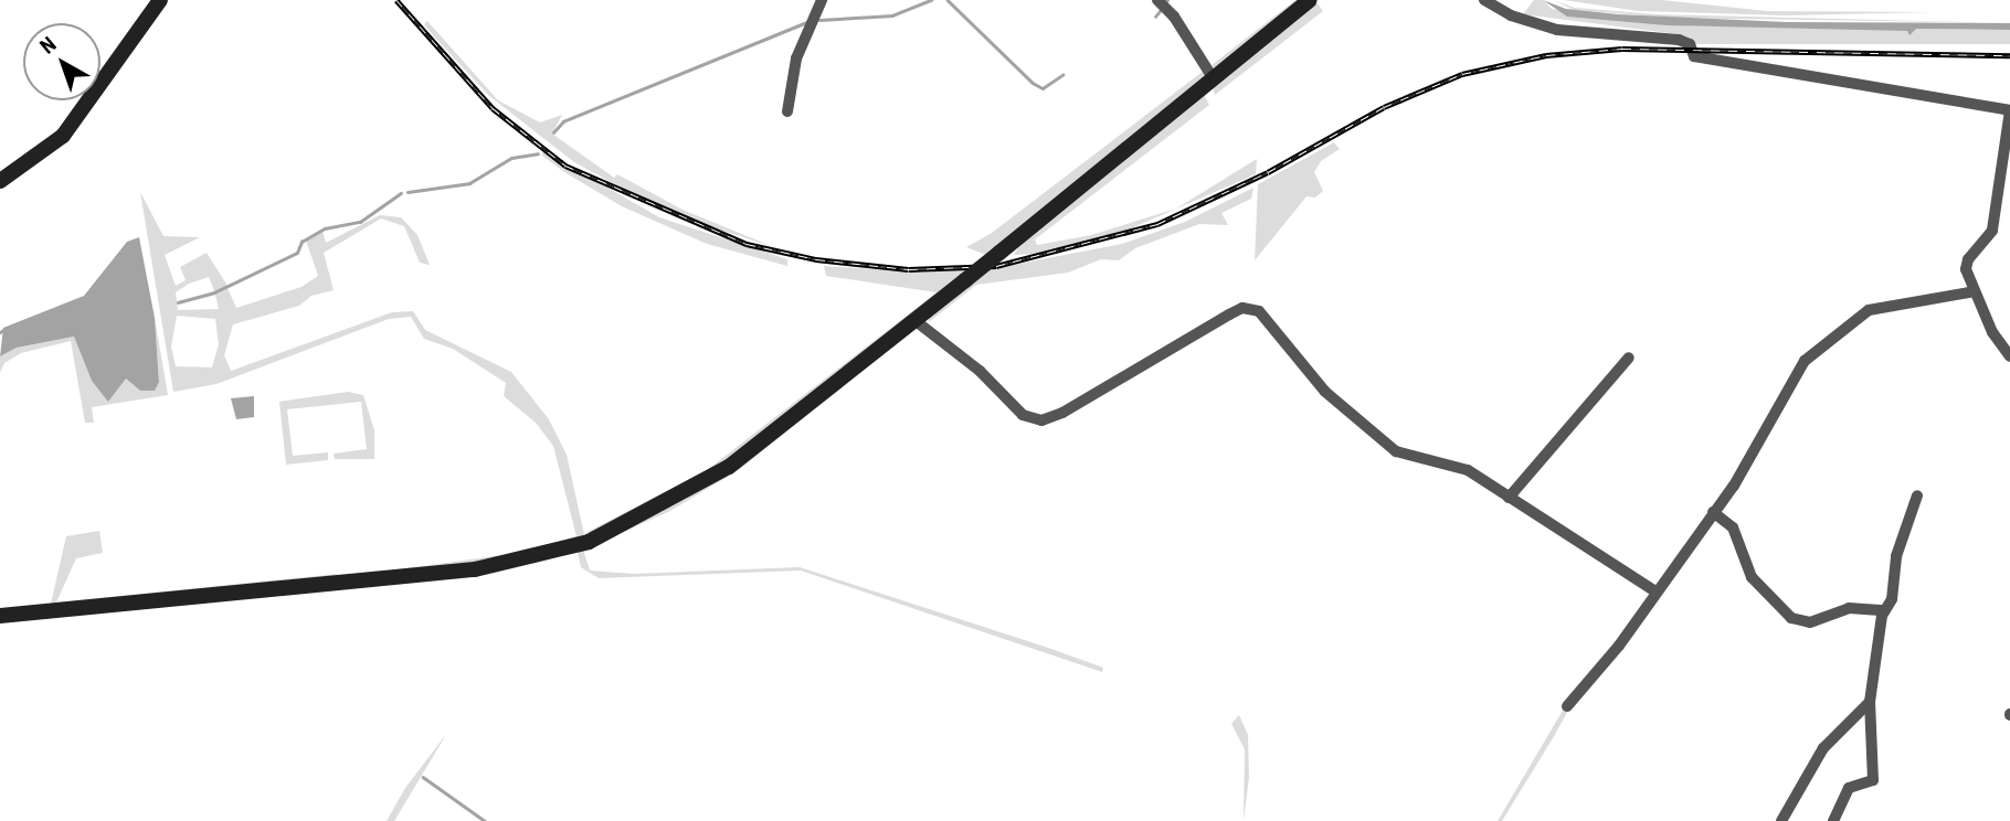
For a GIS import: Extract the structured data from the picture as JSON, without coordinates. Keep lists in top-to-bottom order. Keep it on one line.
{"north":"top left"}
